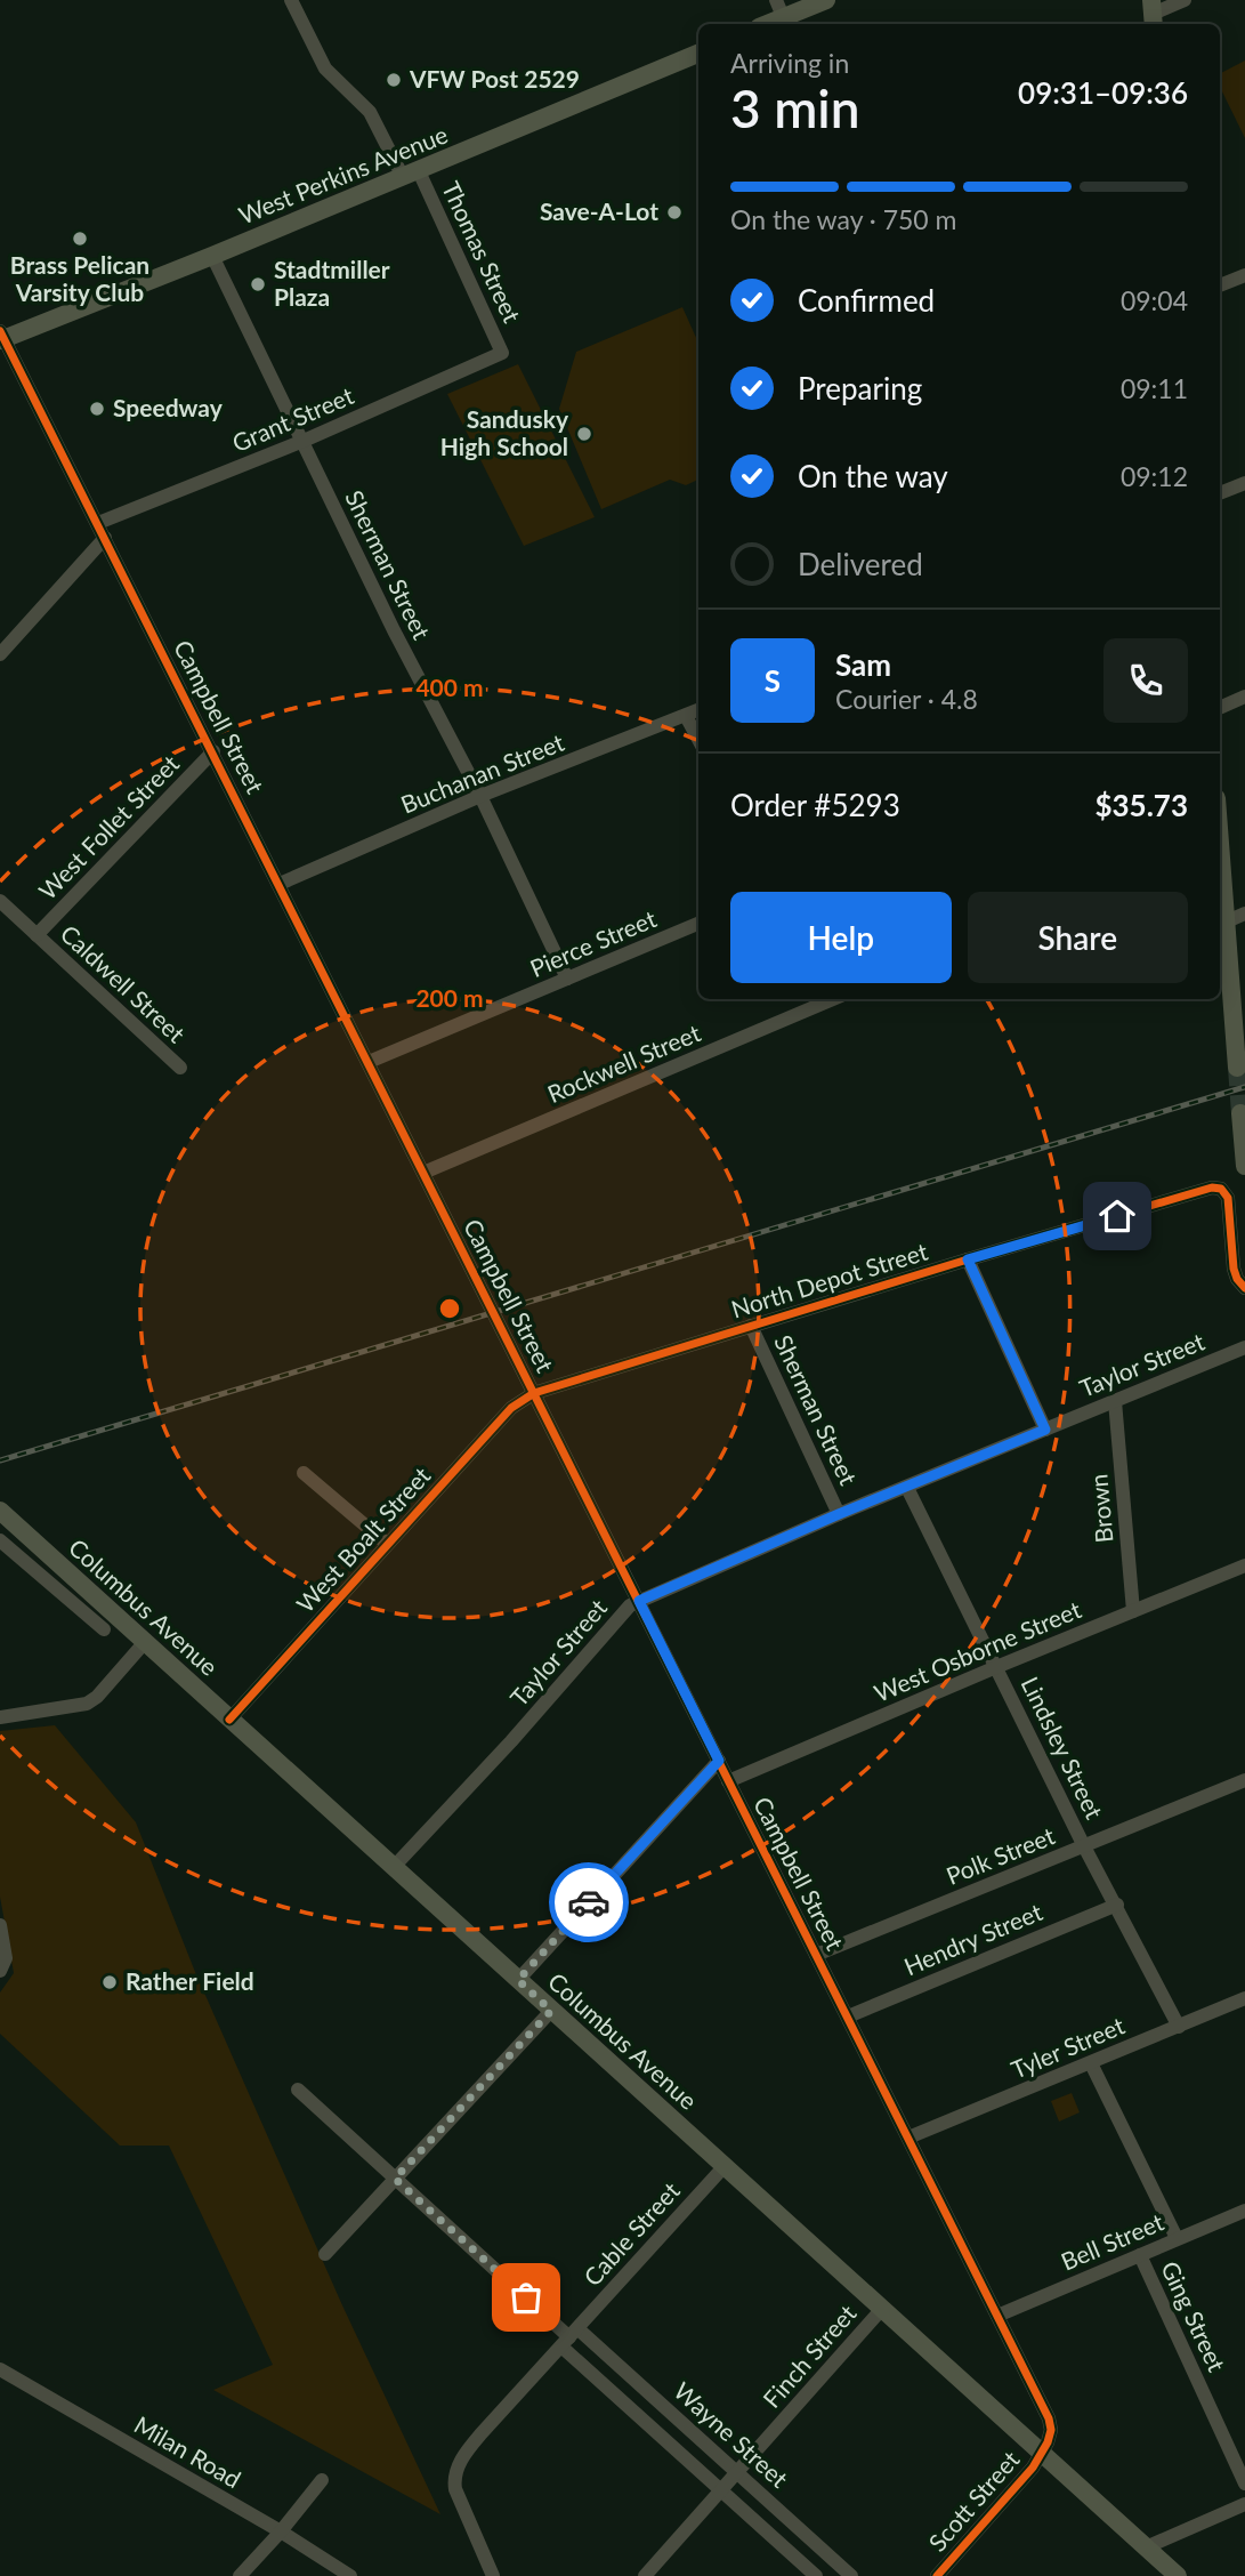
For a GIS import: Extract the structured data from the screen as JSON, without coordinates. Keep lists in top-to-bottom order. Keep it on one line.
{"streets":{"main road":["West Perkins Avenue","Columbus Avenue"],"street":["Thomas Street","Grant Street","Sherman Street","Campbell Street","Buchanan Street","West Follet Street","Pierce Street","Caldwell Street","Rockwell Street","North Depot Street","Taylor Street","Brown","West Boalt Street","West Osborne Street","Lindsley Street","Polk Street","Hendry Street","Tyler Street","Cable Street","Bell Street","Ging Street","Finch Street","Wayne Street","Milan Road","Scott Street"]},"crossings":[["West Perkins Avenue","Thomas Street"],["West Perkins Avenue","Sherman Street"],["West Perkins Avenue","Campbell Street"],["Thomas Street","Grant Street"],["Grant Street","Sherman Street"],["Grant Street","Campbell Street"],["Sherman Street","Buchanan Street"],["Sherman Street","Pierce Street"],["Sherman Street","North Depot Street"],["Sherman Street","Taylor Street"],["Campbell Street","Buchanan Street"],["Campbell Street","West Follet Street"],["Campbell Street","Pierce Street"],["Campbell Street","Rockwell Street"],["Campbell Street","North Depot Street"],["Campbell Street","Taylor Street"],["Campbell Street","West Boalt Street"],["Campbell Street","Columbus Avenue"],["Campbell Street","West Osborne Street"],["Campbell Street","Polk Street"],["Campbell Street","Hendry Street"],["Campbell Street","Tyler Street"],["Campbell Street","Bell Street"],["Campbell Street","Scott Street"],["West Follet Street","Caldwell Street"],["North Depot Street","West Boalt Street"],["Taylor Street","Brown"],["Taylor Street","Columbus Avenue"],["Taylor Street","Lindsley Street"],["Brown","West Osborne Street"],["West Boalt Street","Columbus Avenue"],["Columbus Avenue","Cable Street"],["Columbus Avenue","Finch Street"],["Columbus Avenue","Scott Street"],["West Osborne Street","Lindsley Street"],["Lindsley Street","Polk Street"],["Lindsley Street","Hendry Street"],["Lindsley Street","Tyler Street"],["Cable Street","Wayne Street"],["Bell Street","Ging Street"],["Finch Street","Wayne Street"]],"places":["VFW Post 2529","Save-A-Lot","Brass Pelican Varsity Club","Stadtmiller Plaza","Speedway","Sandusky High School","Rather Field"],"page":{"heading":["3 min","Arriving in","09:31–09:36"],"panel":["Sam","Courier · 4.8","Order #5293","$35.73"],"bar":"On the way · 750 m","list":[["Confirmed","09:04"],["Preparing","09:11"],["On the way","09:12"],"Delivered"],"round":"S","buttons":["Help","Share"]},"rings":["400 m","200 m"]}
